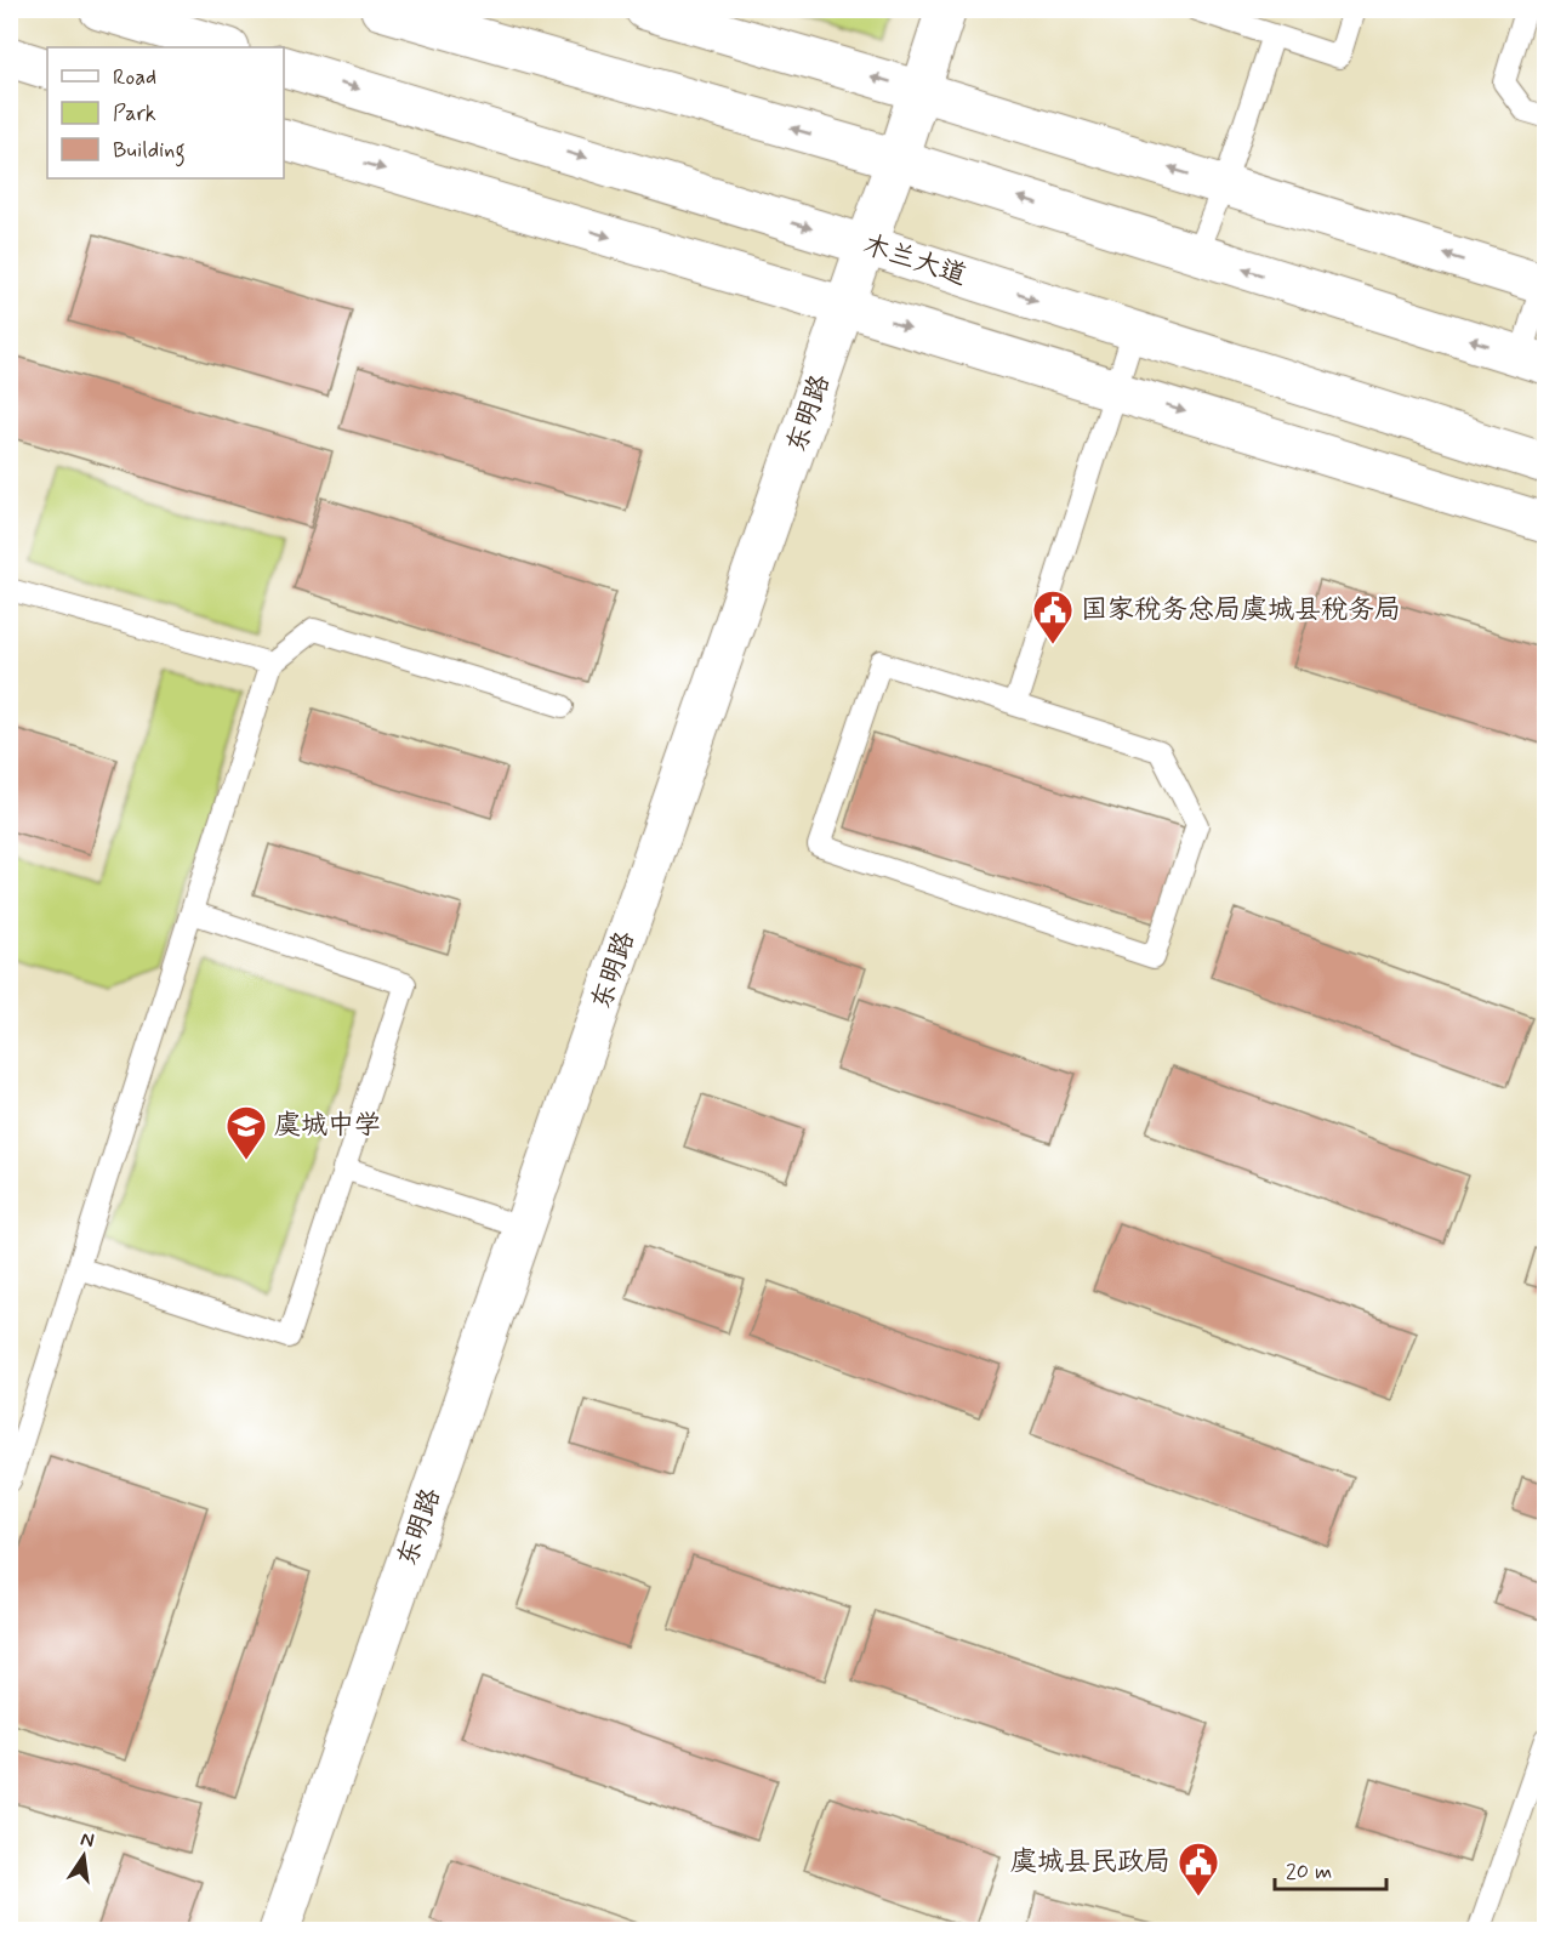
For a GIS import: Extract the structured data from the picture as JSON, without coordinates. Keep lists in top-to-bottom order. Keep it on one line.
{"streets":{"main road":["木兰大道","东明路"]},"crossings":[["木兰大道","东明路"]],"places":{"public building":["国家税务总局虞城县税务局","虞城县民政局"],"school or university":["虞城中学"]},"legend":["Road","Park","Building"],"scale_bar":"20 m","north":"top"}
